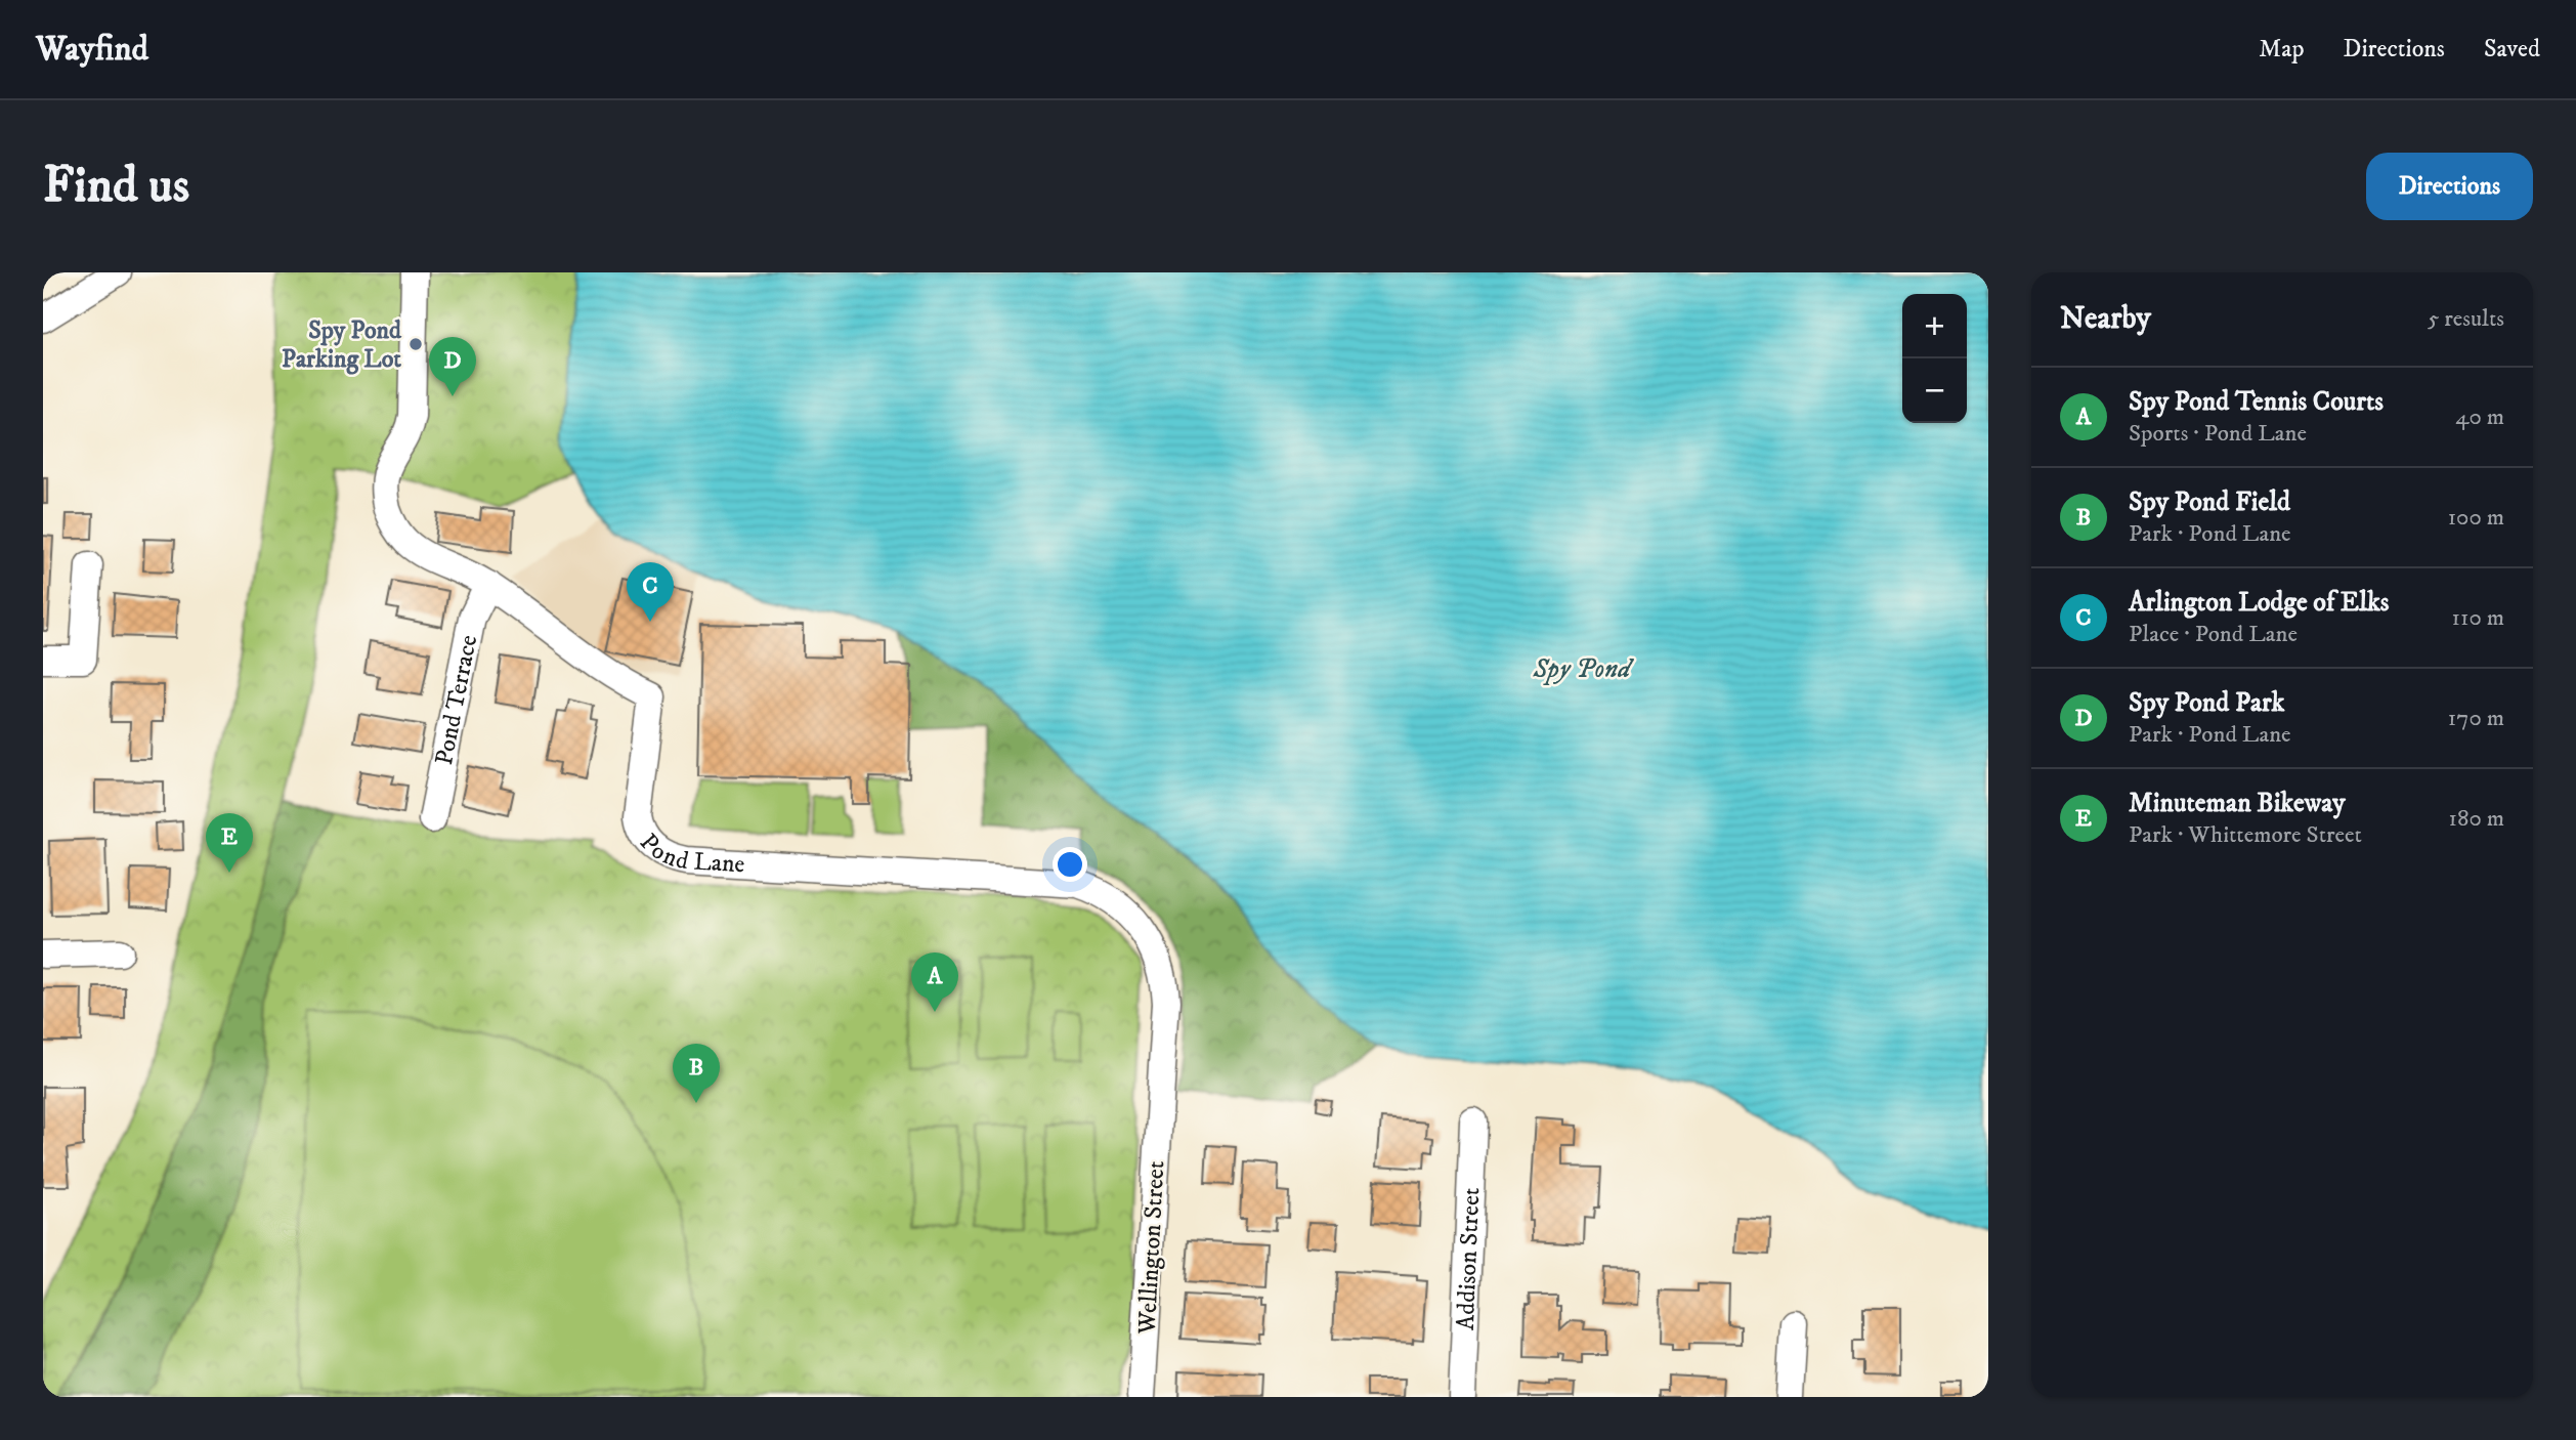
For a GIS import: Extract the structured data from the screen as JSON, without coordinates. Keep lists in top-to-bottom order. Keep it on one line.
{"streets":{"street":["Pond Terrace","Pond Lane","Wellington Street","Addison Street"]},"crossings":[["Pond Terrace","Pond Lane"],["Pond Lane","Wellington Street"]],"water":["Spy Pond"],"places":["Spy Pond Parking Lot"],"page":{"header":"Wayfind","nav":["Map","Directions","Saved"],"buttons":"Directions","title":"Find us","heading":["Nearby","5 results"],"map_buttons":["+","−"],"pins":["D","C","E","A","B"],"list":[{"mark":"A","name":"Spy Pond Tennis Courts","note":"Sports · Pond Lane","value":"40 m"},{"mark":"B","name":"Spy Pond Field","note":"Park · Pond Lane","value":"100 m"},{"mark":"C","name":"Arlington Lodge of Elks","note":"Place · Pond Lane","value":"110 m"},{"mark":"D","name":"Spy Pond Park","note":"Park · Pond Lane","value":"170 m"},{"mark":"E","name":"Minuteman Bikeway","note":"Park · Whittemore Street","value":"180 m"}]}}
